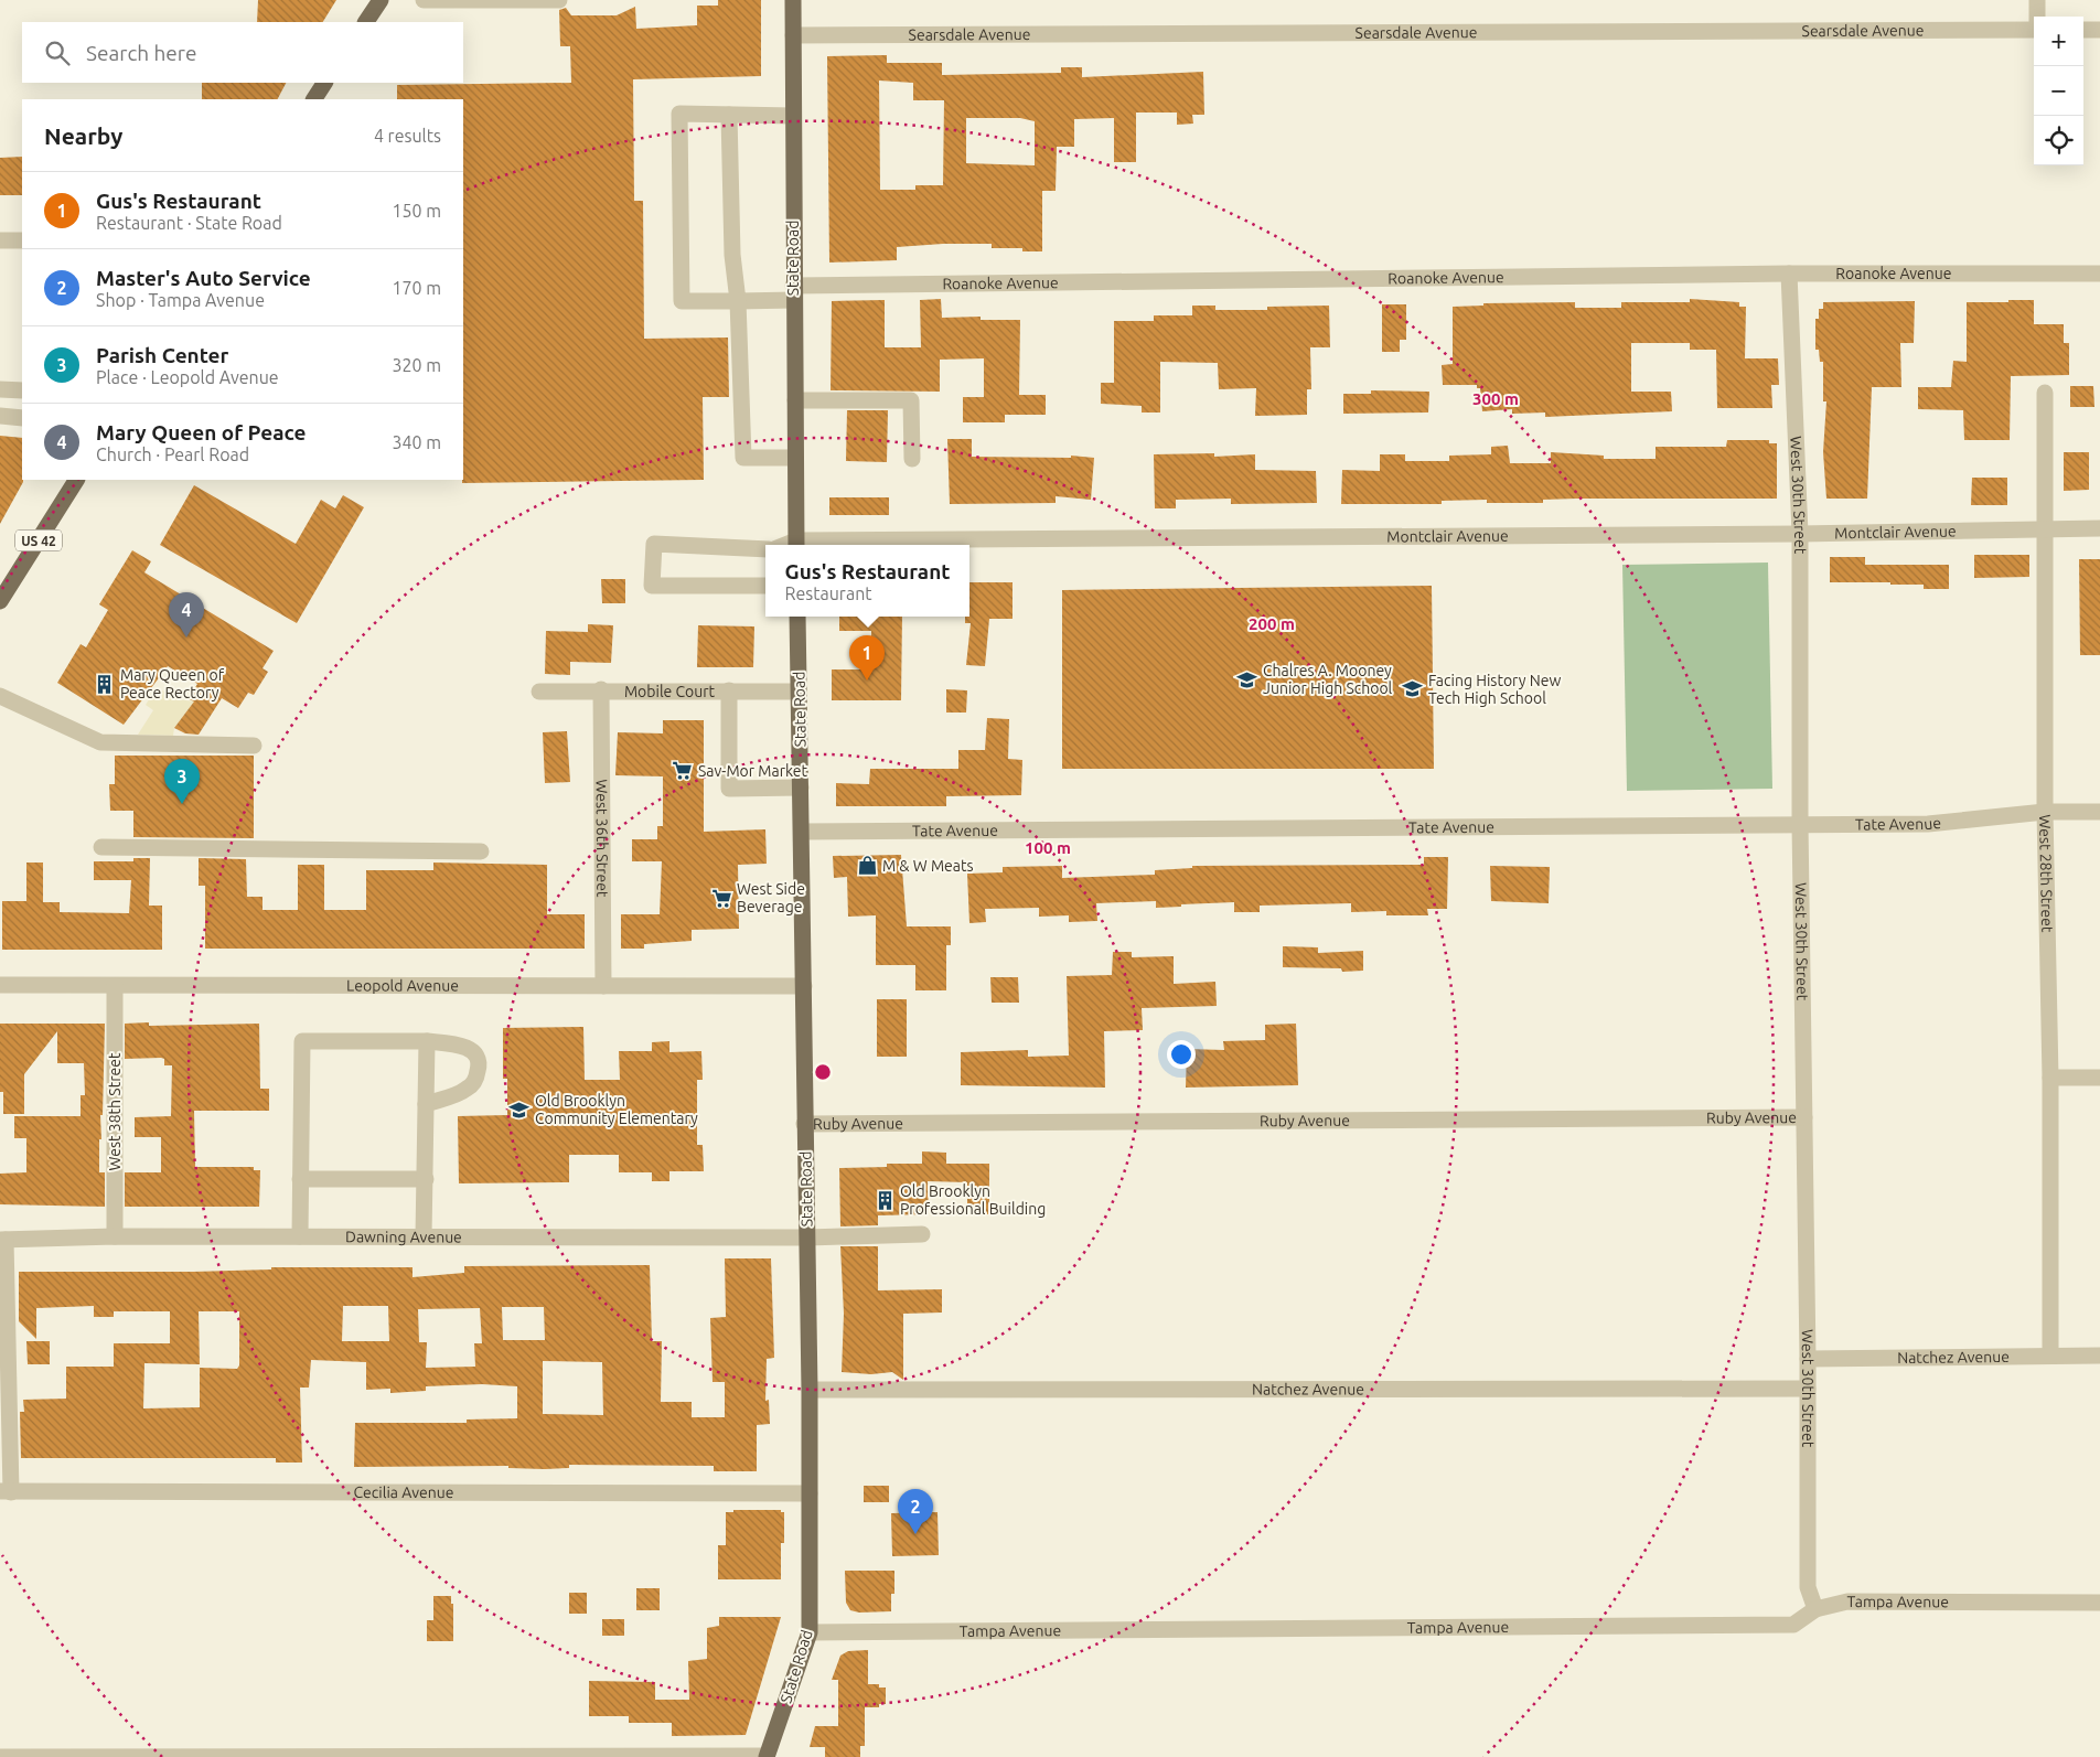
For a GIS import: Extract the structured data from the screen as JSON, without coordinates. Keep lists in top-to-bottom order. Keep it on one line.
{"streets":{"main road":["State Road","US 42"],"street":["Searsdale Avenue","Roanoke Avenue","West 30th Street","Montclair Avenue","Mobile Court","Tate Avenue","West 36th Street","West 28th Street","Leopold Avenue","West 38th Street","Ruby Avenue","Dawning Avenue","Natchez Avenue","Cecilia Avenue","Tampa Avenue"]},"crossings":[["Searsdale Avenue","State Road"],["State Road","Roanoke Avenue"],["State Road","Montclair Avenue"],["State Road","Mobile Court"],["State Road","Tate Avenue"],["State Road","Leopold Avenue"],["State Road","Ruby Avenue"],["State Road","Dawning Avenue"],["State Road","Natchez Avenue"],["State Road","Cecilia Avenue"],["State Road","Tampa Avenue"],["Roanoke Avenue","West 30th Street"],["West 30th Street","Montclair Avenue"],["West 30th Street","Tate Avenue"],["West 30th Street","Ruby Avenue"],["West 30th Street","Natchez Avenue"],["West 30th Street","Tampa Avenue"],["Montclair Avenue","West 28th Street"],["Mobile Court","West 36th Street"],["Tate Avenue","West 28th Street"],["West 36th Street","Leopold Avenue"],["West 28th Street","Natchez Avenue"],["Leopold Avenue","West 38th Street"],["West 38th Street","Dawning Avenue"]],"places":{"school or university":["Chalres A. Mooney Junior High School","Facing History New Tech High School","Old Brooklyn Community Elementary"],"building":["Mary Queen of Peace Rectory","Old Brooklyn Professional Building"],"supermarket":["Sav-Mor Market","West Side Beverage"],"shop":["M & W Meats"]},"page":{"map_buttons":["+","−"],"search":"Search here","heading":["Nearby","4 results"],"list":[{"mark":"1","name":"Gus's Restaurant","note":"Restaurant · State Road","value":"150 m"},{"mark":"2","name":"Master's Auto Service","note":"Shop · Tampa Avenue","value":"170 m"},{"mark":"3","name":"Parish Center","note":"Place · Leopold Avenue","value":"320 m"},{"mark":"4","name":"Mary Queen of Peace","note":"Church · Pearl Road","value":"340 m"}],"popup":["Gus's Restaurant","Restaurant"],"pins":["4","1","3","2"]},"rings":["300 m","200 m","100 m"]}
